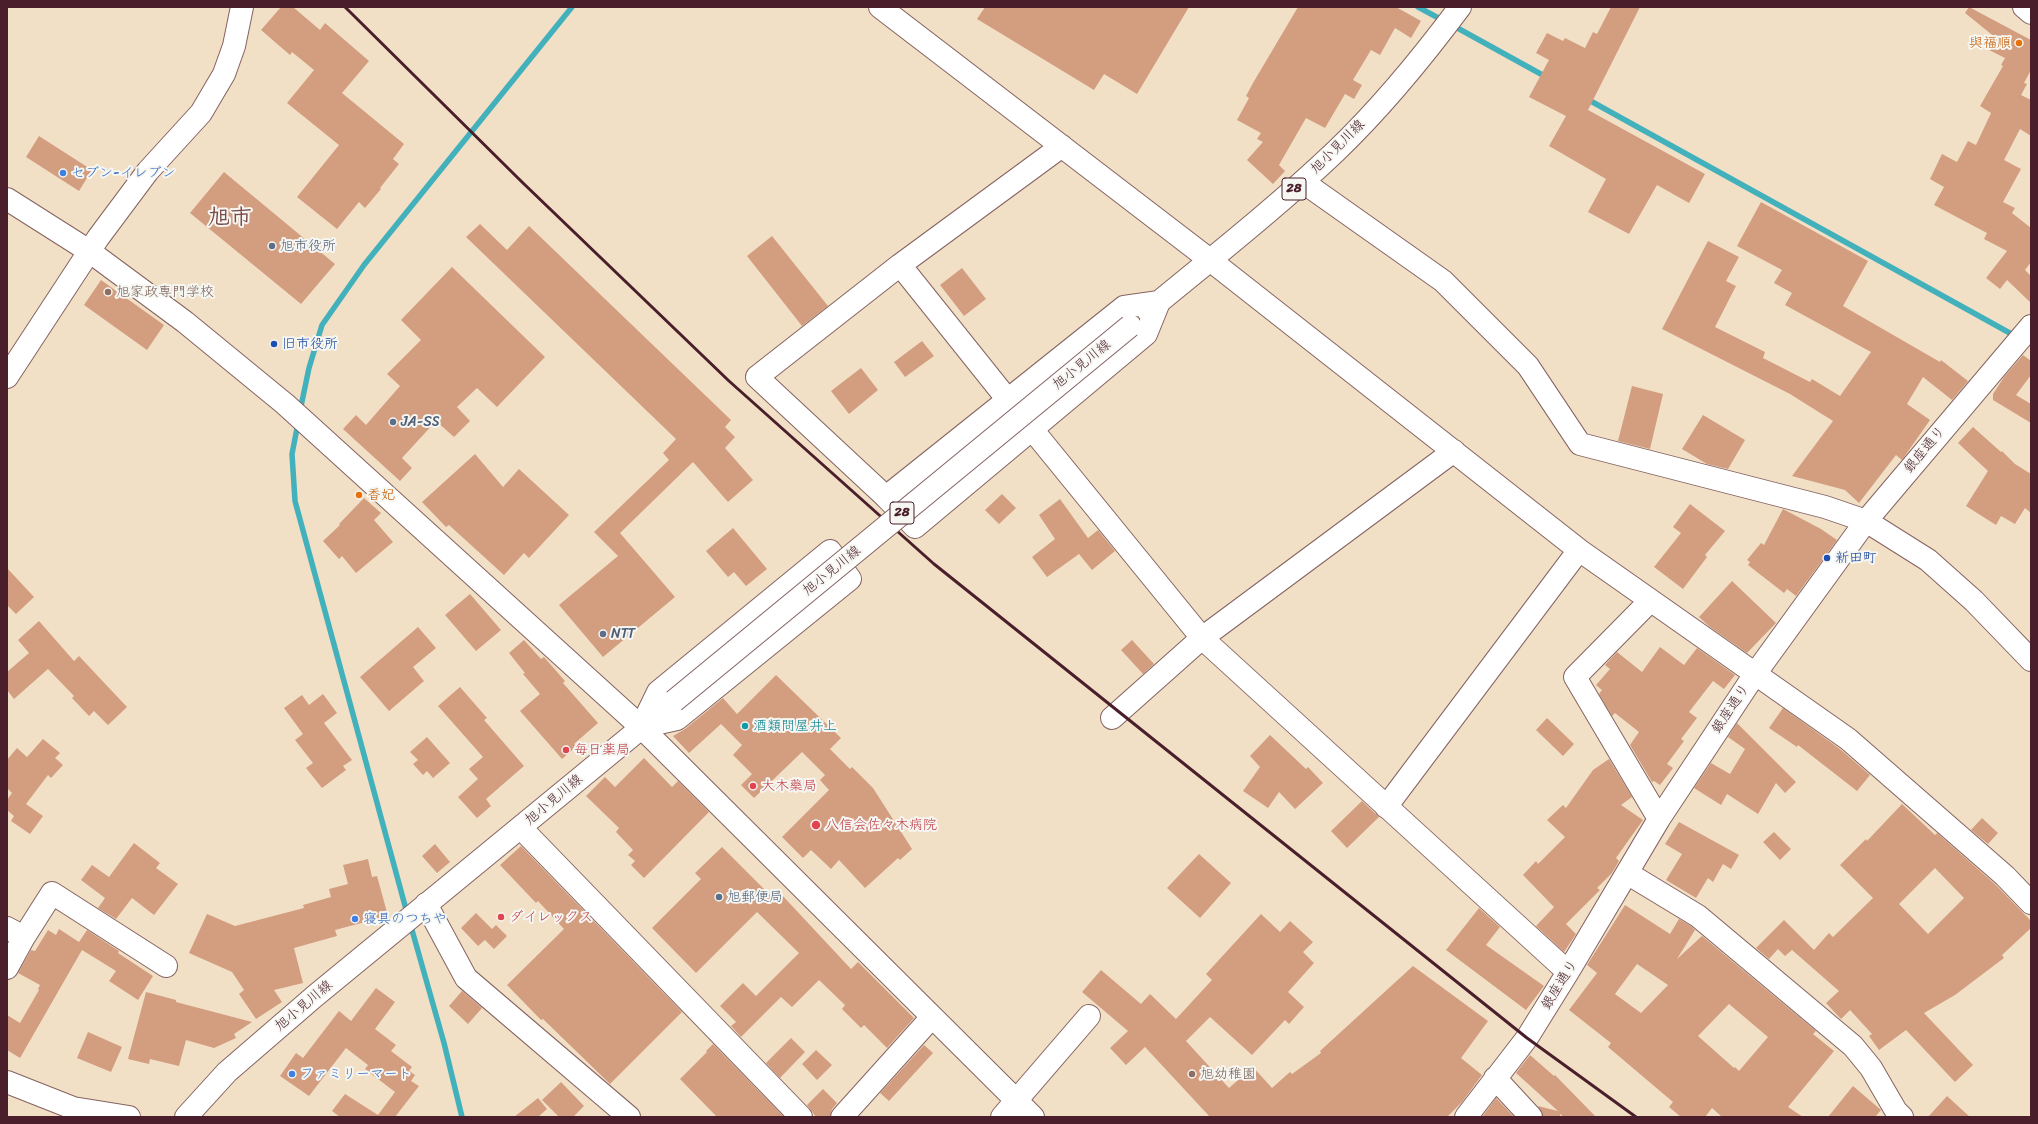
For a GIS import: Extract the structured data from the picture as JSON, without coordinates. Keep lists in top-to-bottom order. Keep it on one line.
{"streets":{"main road":["旭小見川線","28","銀座通り"]},"districts":["旭市"],"places":["與福順","セブン-イレブン","旭市役所","旭家政専門学校","旧市役所","JA-SS","香妃","新田町","NTT","酒類問屋井上","毎日薬局","大木藥局","八信会佐々木病院","旭郵便局","ダイレックス","寝具のつちや","ファミリーマート","旭幼稚園"]}
